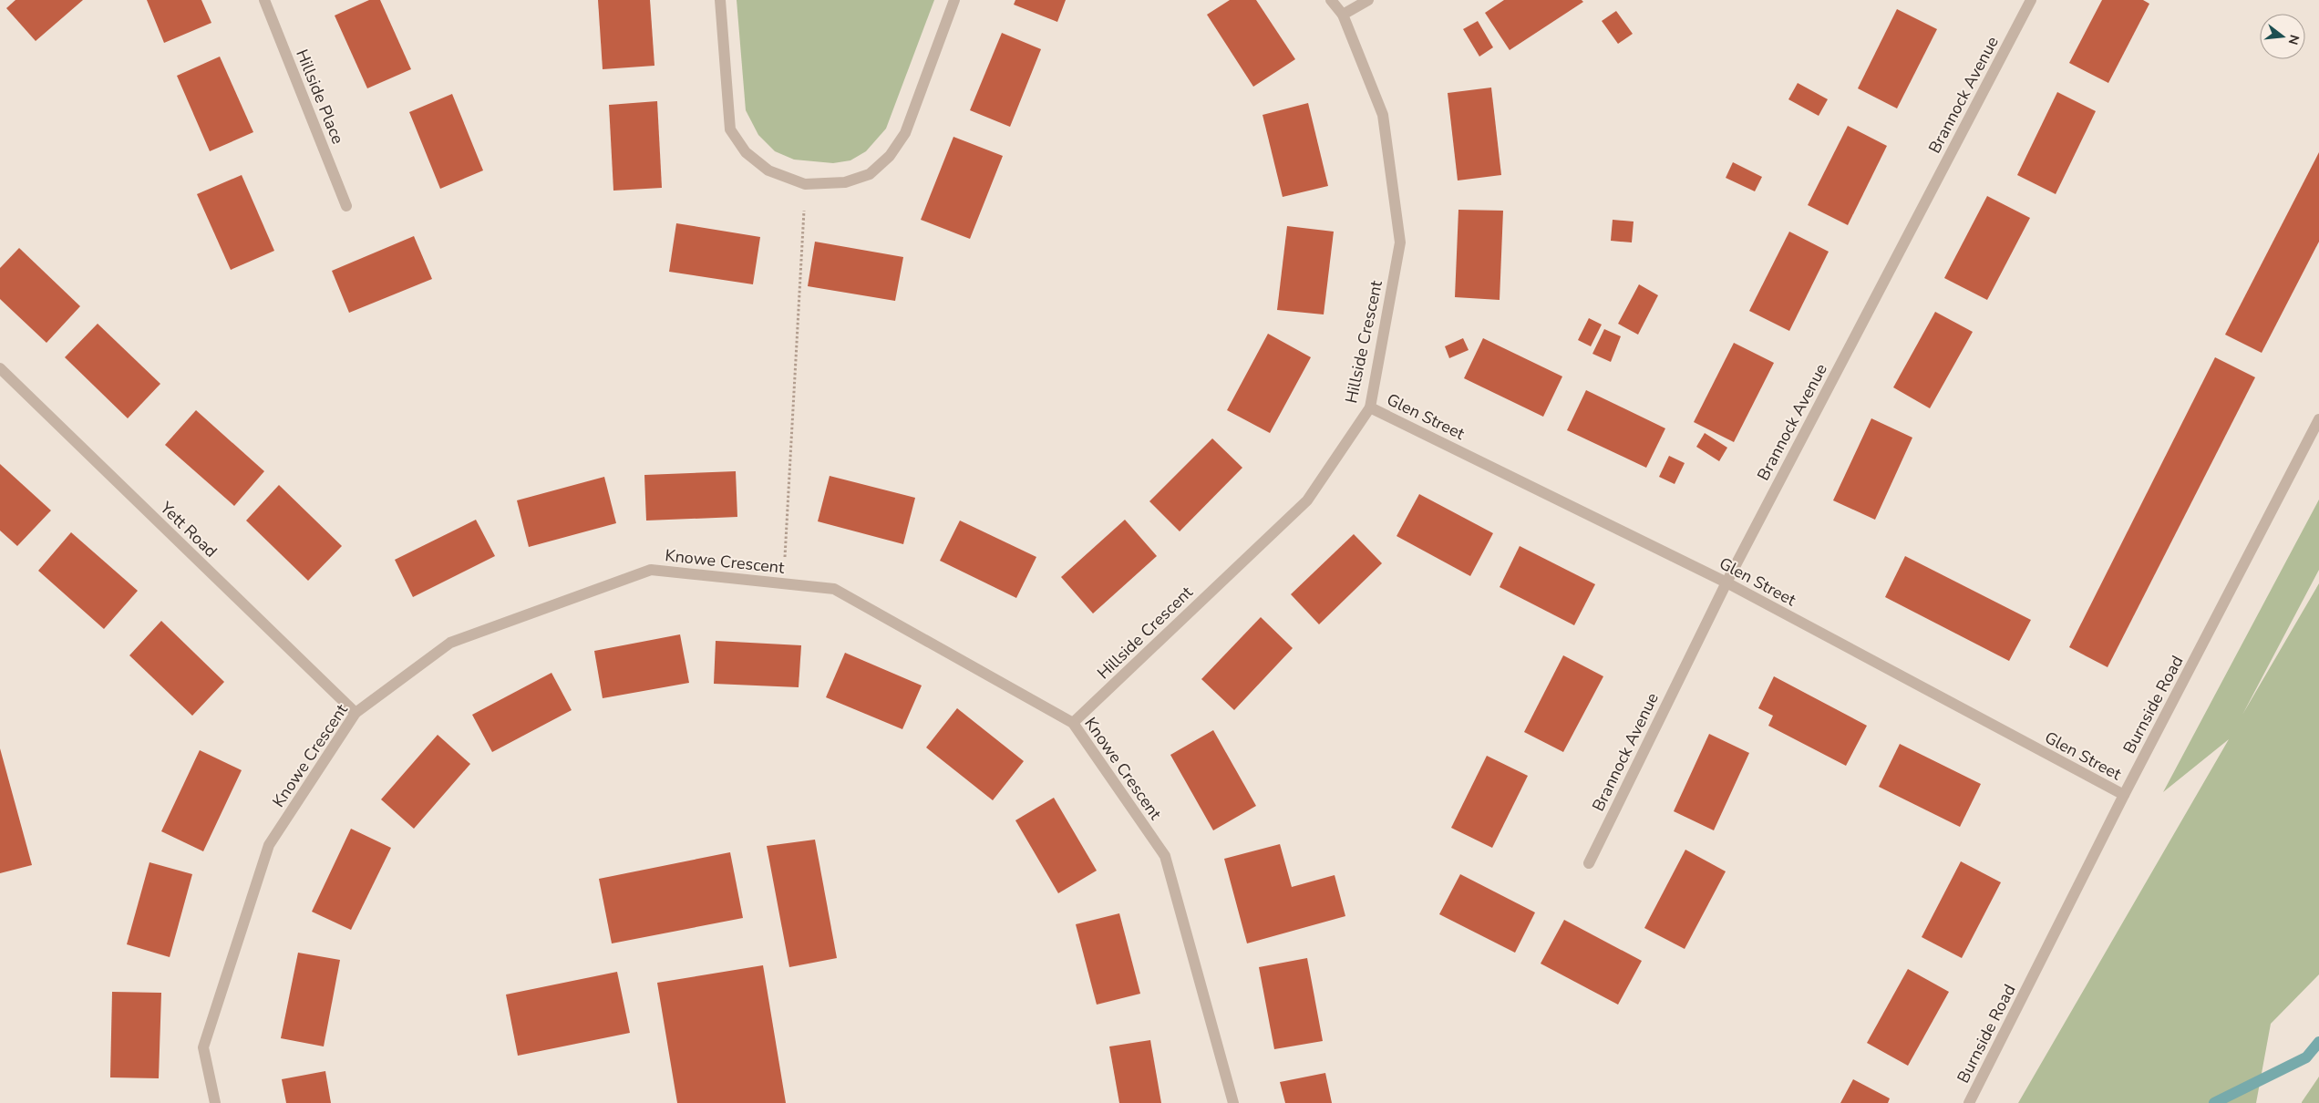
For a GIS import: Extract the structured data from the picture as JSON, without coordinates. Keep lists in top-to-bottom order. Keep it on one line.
{"streets":{"street":["Brannock Avenue","Hillside Place","Hillside Crescent","Glen Street","Yett Road","Knowe Crescent","Burnside Road"]},"crossings":[["Brannock Avenue","Glen Street"],["Hillside Crescent","Glen Street"],["Hillside Crescent","Knowe Crescent"],["Glen Street","Burnside Road"],["Yett Road","Knowe Crescent"]],"north":"right"}
